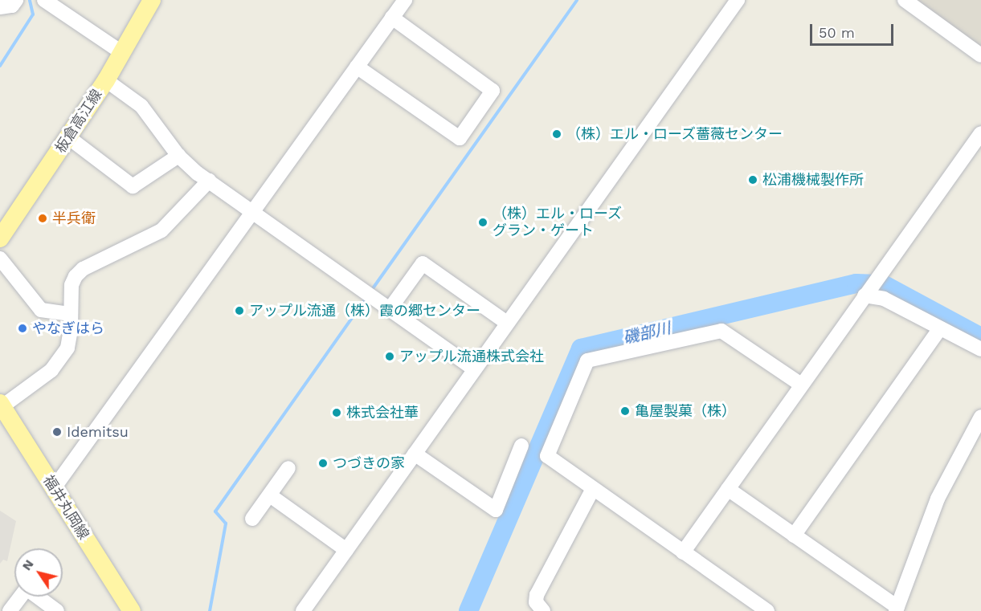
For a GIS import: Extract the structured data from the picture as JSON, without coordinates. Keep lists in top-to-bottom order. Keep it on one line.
{"streets":{"main road":["板倉高江線","福井丸岡線"]},"water":["磯部川"],"places":["（株）エル・ローズ薔薇センター","松浦機械製作所","半兵衛","（株）エル・ローズ グラン・ゲート","アップル流通（株）霞の郷センター","やなぎはら","アップル流通株式会社","亀屋製菓（株）","株式会社華","Idemitsu","つづきの家"],"scale_bar":"50 m","north":"top left"}
